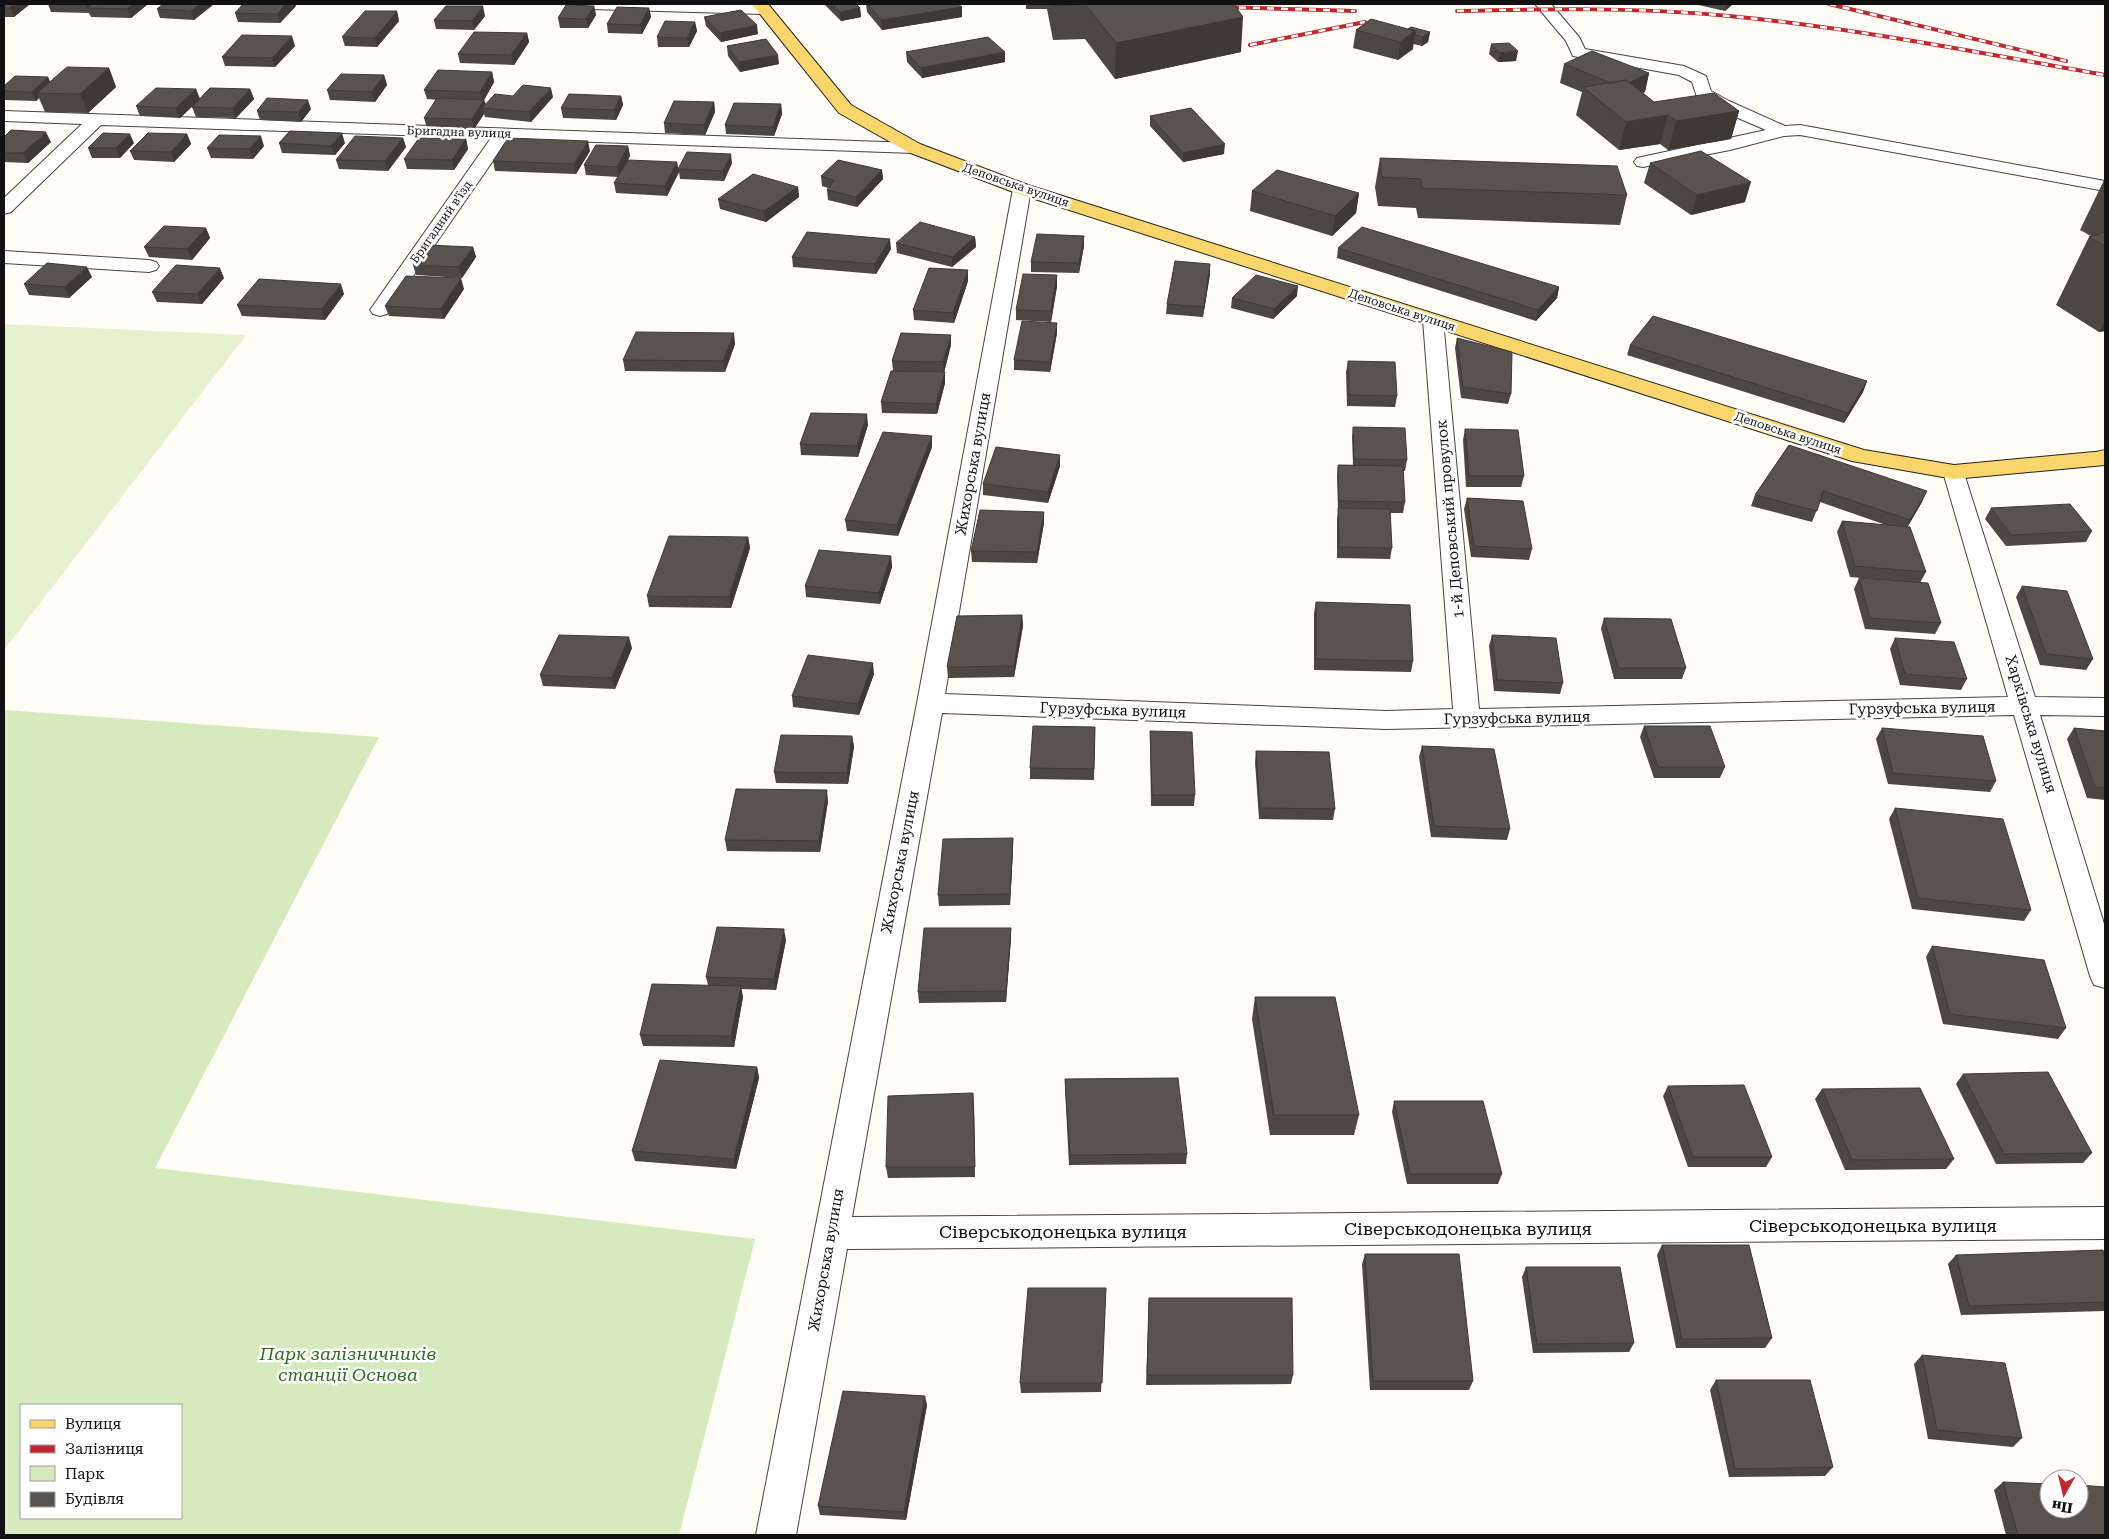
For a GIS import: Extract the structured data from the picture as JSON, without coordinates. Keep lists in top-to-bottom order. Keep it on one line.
{"streets":{"main road":["Деповська вулиця"],"street":["Бригадна вулиця","Бригадний в’їзд","Жихорська вулиця","1-й Деповський провулок","Гурзуфська вулиця","Харківська вулиця","Сіверськодонецька вулиця"]},"crossings":[["Бригадна вулиця","Деповська вулиця"],["Бригадна вулиця","Бригадний в’їзд"],["Деповська вулиця","Жихорська вулиця"],["Деповська вулиця","1-й Деповський провулок"],["Деповська вулиця","Харківська вулиця"],["Жихорська вулиця","Гурзуфська вулиця"],["Жихорська вулиця","Сіверськодонецька вулиця"],["1-й Деповський провулок","Гурзуфська вулиця"],["Гурзуфська вулиця","Харківська вулиця"]],"parks":["Парк залізничників станції Основа"],"legend":["Вулиця","Залізниця","Парк","Будівля"],"north":"bottom"}
